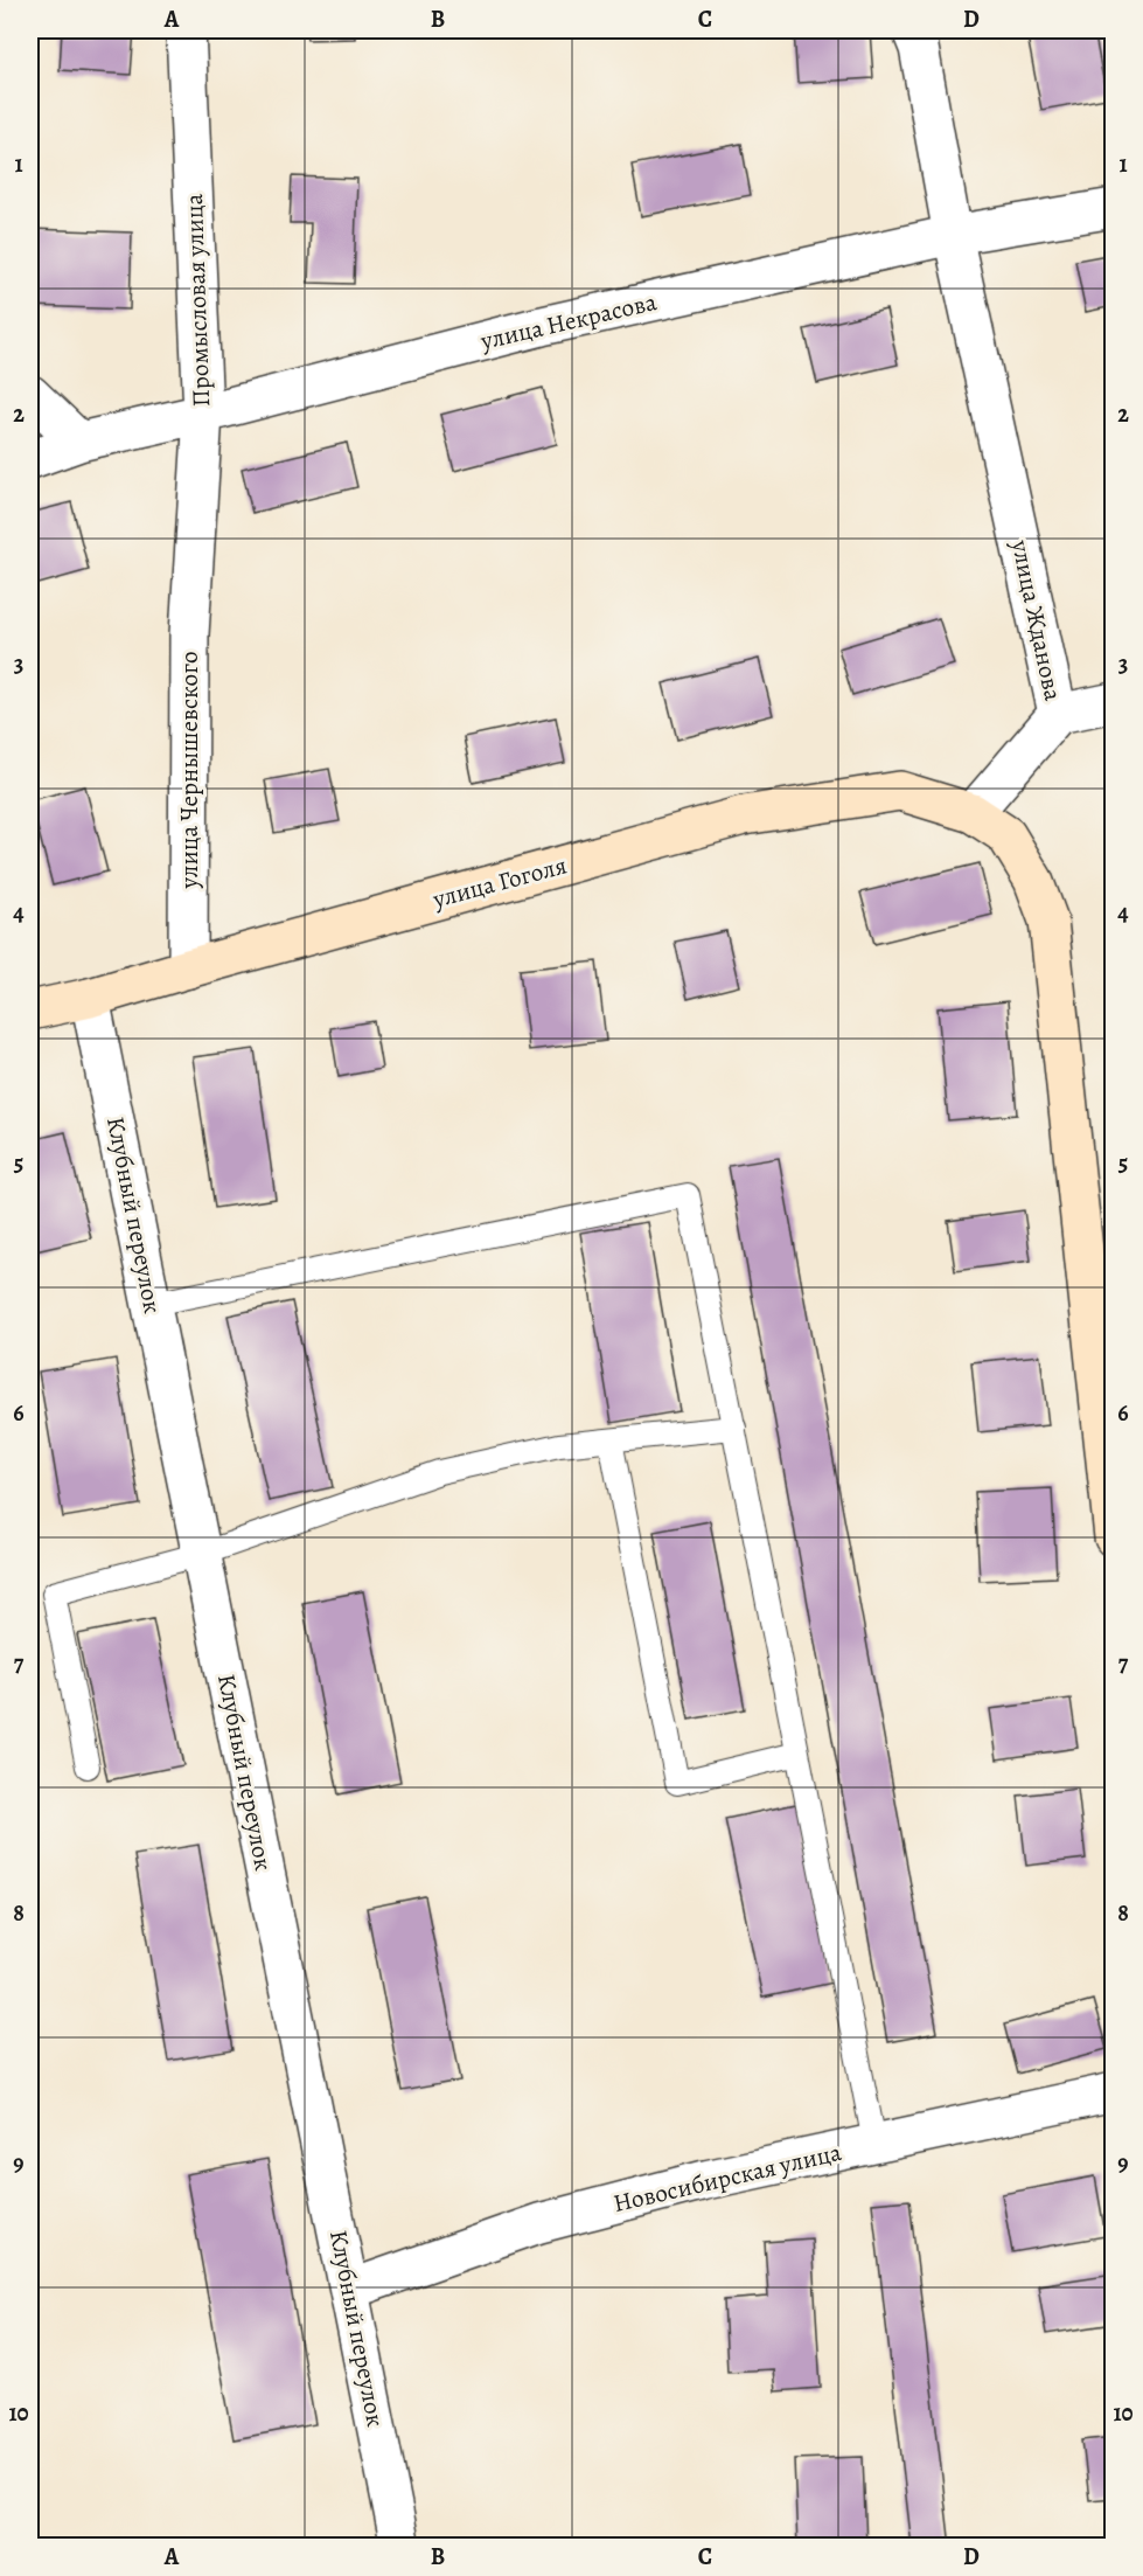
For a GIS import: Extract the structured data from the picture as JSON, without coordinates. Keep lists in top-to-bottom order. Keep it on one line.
{"streets":{"main road":["улица Гоголя"],"street":["Промысловая улица","улица Некрасова","улица Жданова","улица Чернышевского","Клубный переулок","Новосибирская улица"]},"crossings":[["Промысловая улица","улица Некрасова"],["Промысловая улица","улица Чернышевского"],["улица Некрасова","улица Жданова"],["улица Жданова","улица Гоголя"],["улица Чернышевского","улица Гоголя"],["улица Гоголя","Клубный переулок"],["Клубный переулок","Новосибирская улица"]],"grid":{"columns":["A","B","C","D"],"rows":["1","2","3","4","5","6","7","8","9","10"]}}
